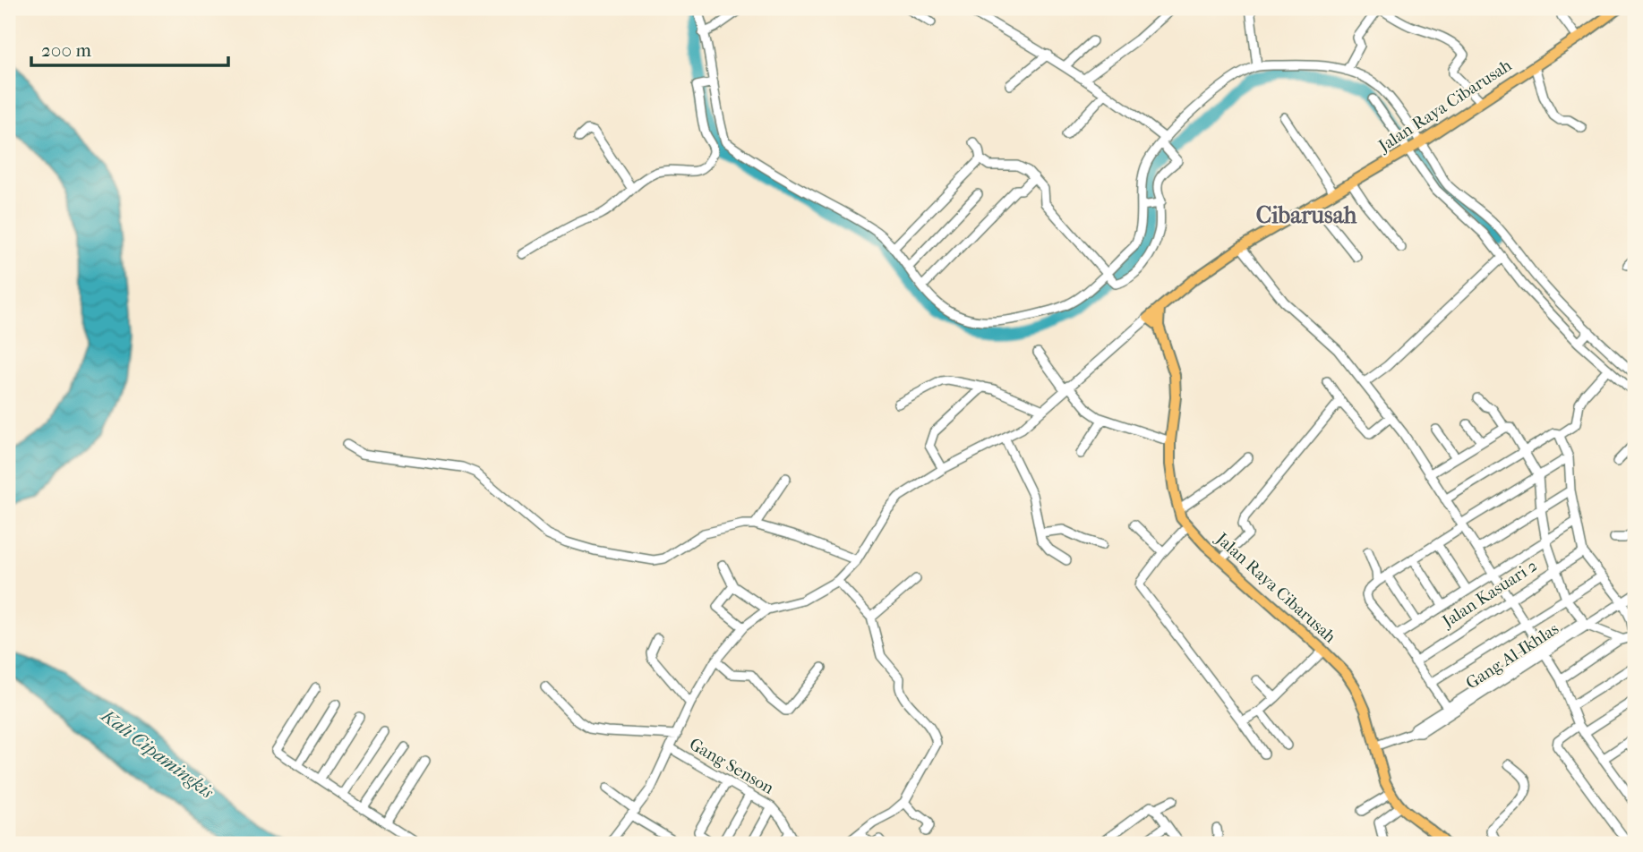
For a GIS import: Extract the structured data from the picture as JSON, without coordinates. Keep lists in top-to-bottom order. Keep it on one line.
{"streets":{"main road":["Jalan Raya Cibarusah"],"street":["Jalan Kasuari 2","Gang Al-Ikhlas","Gang Senson"]},"crossings":[["Jalan Raya Cibarusah","Gang Al-Ikhlas"]],"districts":["Cibarusah"],"water":["Kali Cipamingkis"],"scale_bar":"200 m"}
